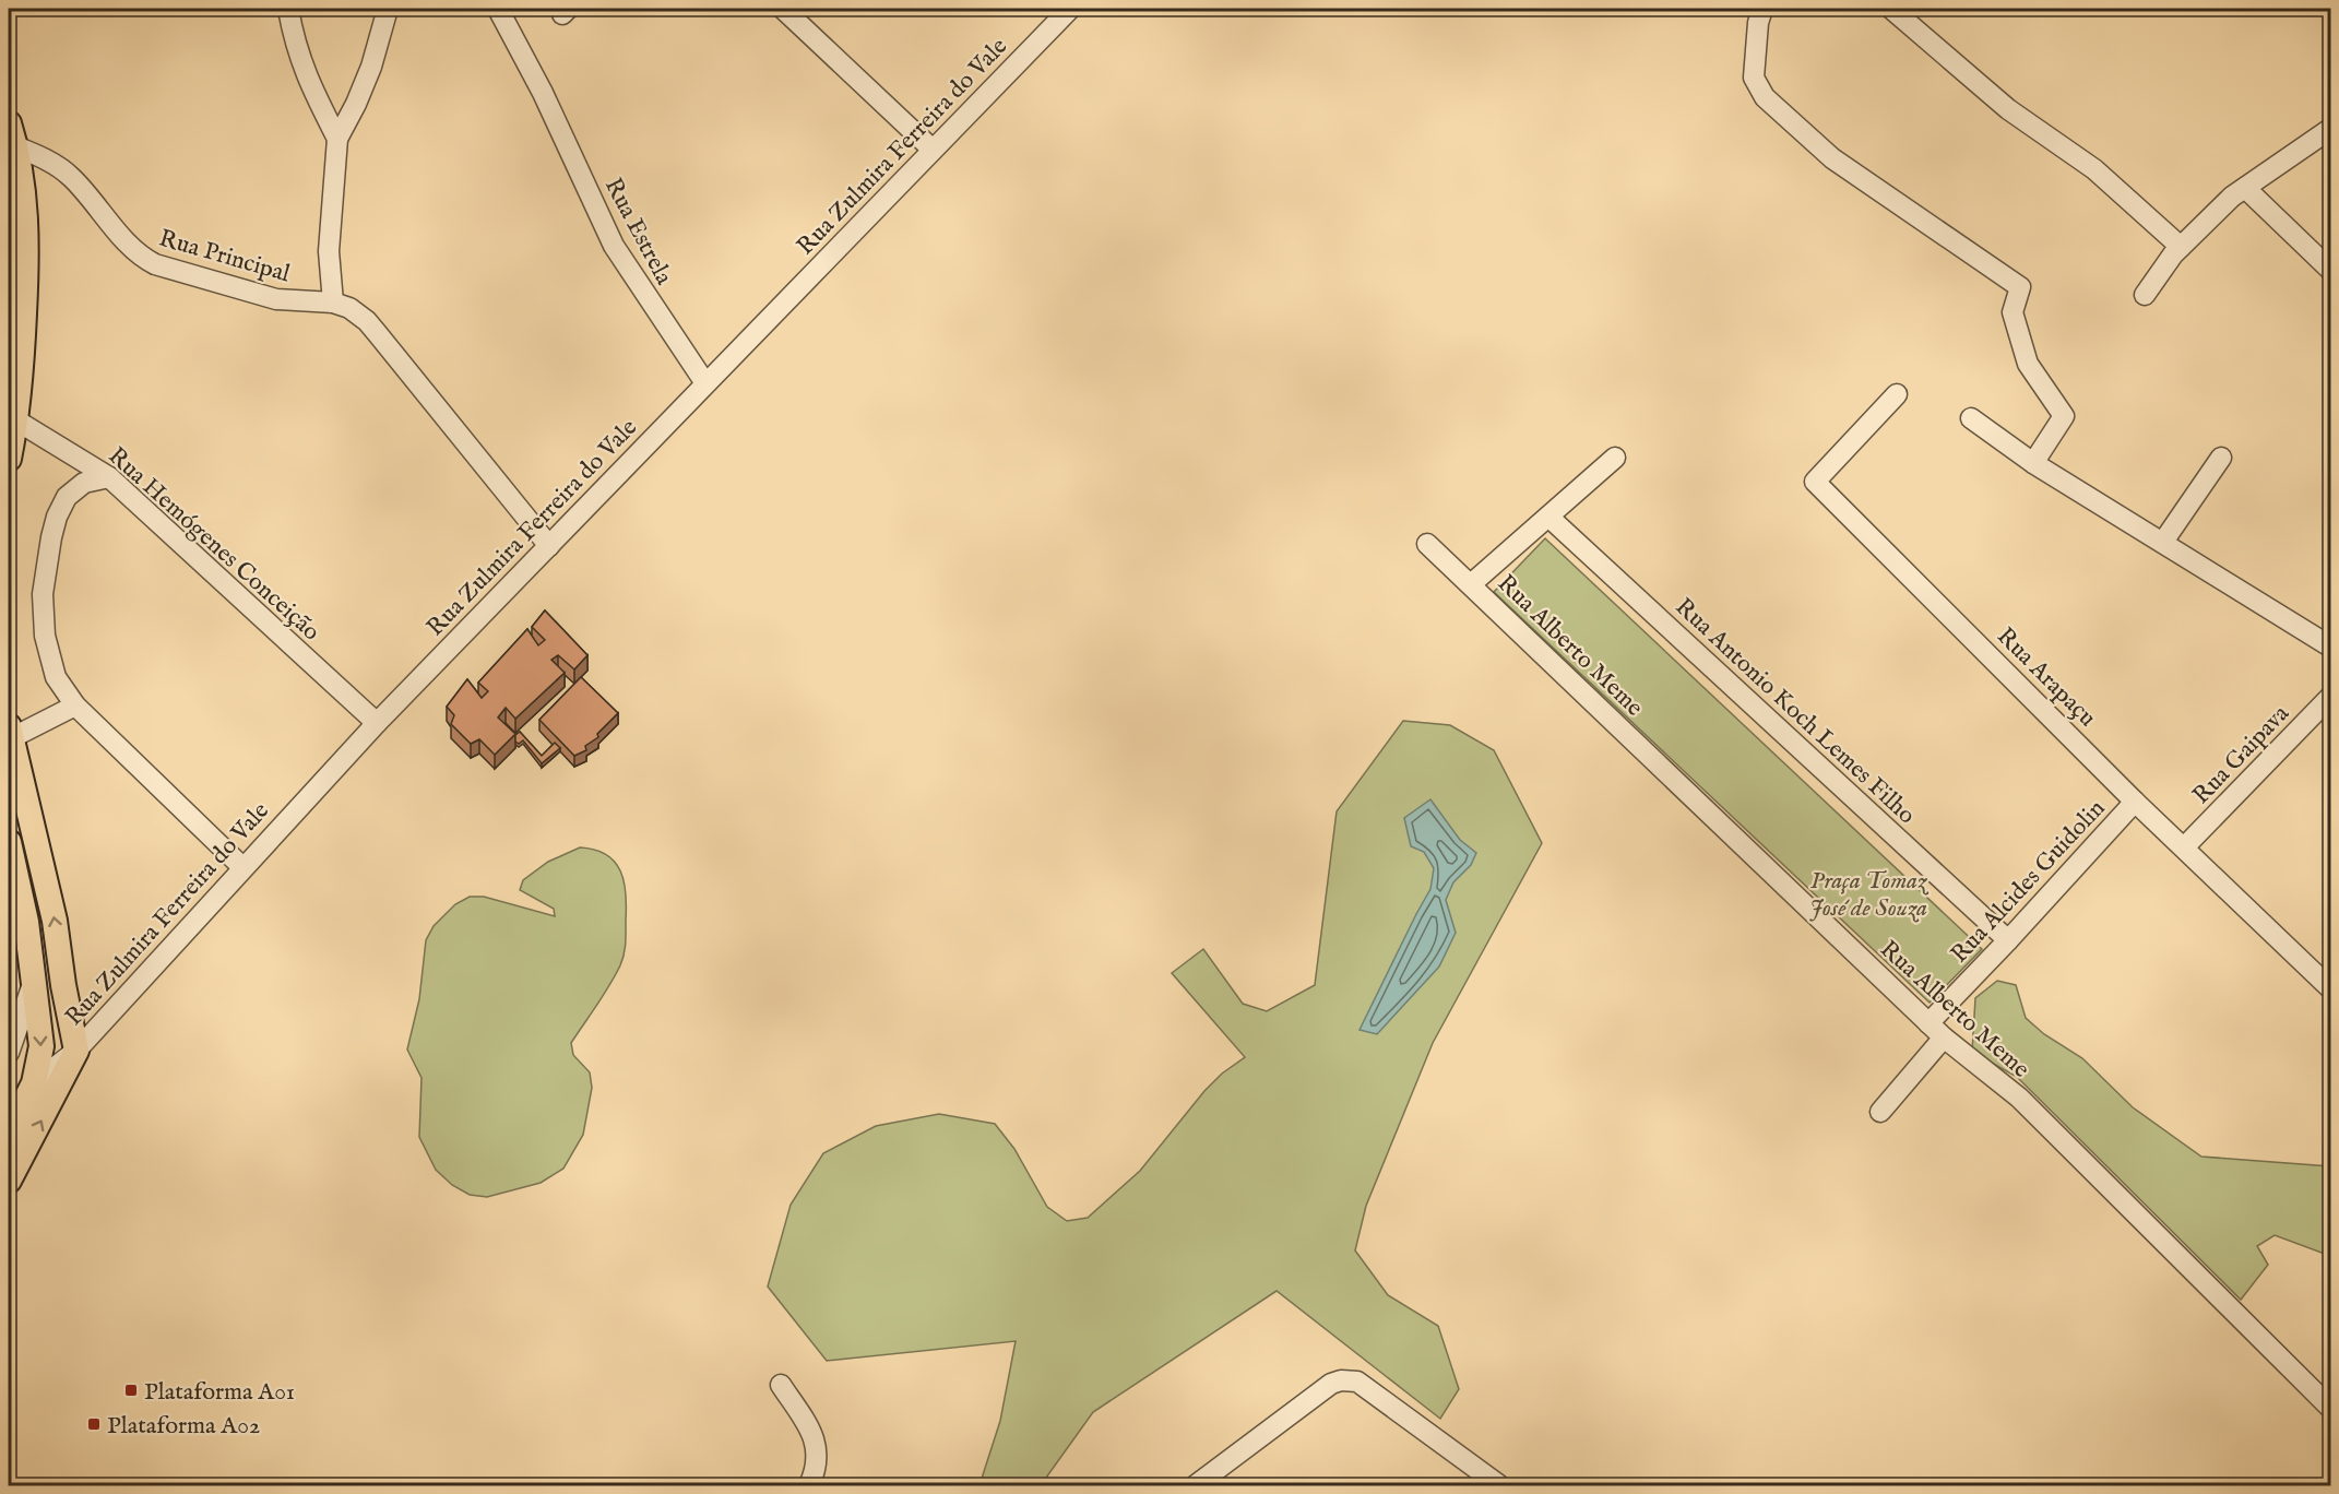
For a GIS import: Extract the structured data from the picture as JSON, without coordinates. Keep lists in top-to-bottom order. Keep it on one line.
{"streets":{"street":["Rua Zulmira Ferreira do Vale","Rua Estrela","Rua Principal","Rua Hemógenes Conceição","Rua Alberto Meme","Rua Arapaçu","Rua Antonio Koch Lemes Filho","Rua Gaipava","Rua Alcides Guidolin"]},"crossings":[["Rua Zulmira Ferreira do Vale","Rua Estrela"],["Rua Zulmira Ferreira do Vale","Rua Principal"],["Rua Zulmira Ferreira do Vale","Rua Hemógenes Conceição"],["Rua Alberto Meme","Rua Alcides Guidolin"],["Rua Arapaçu","Rua Gaipava"],["Rua Arapaçu","Rua Alcides Guidolin"],["Rua Antonio Koch Lemes Filho","Rua Alcides Guidolin"]],"parks":["Praça Tomaz José de Souza"],"places":{"transit":["Plataforma A01","Plataforma A02"]}}
